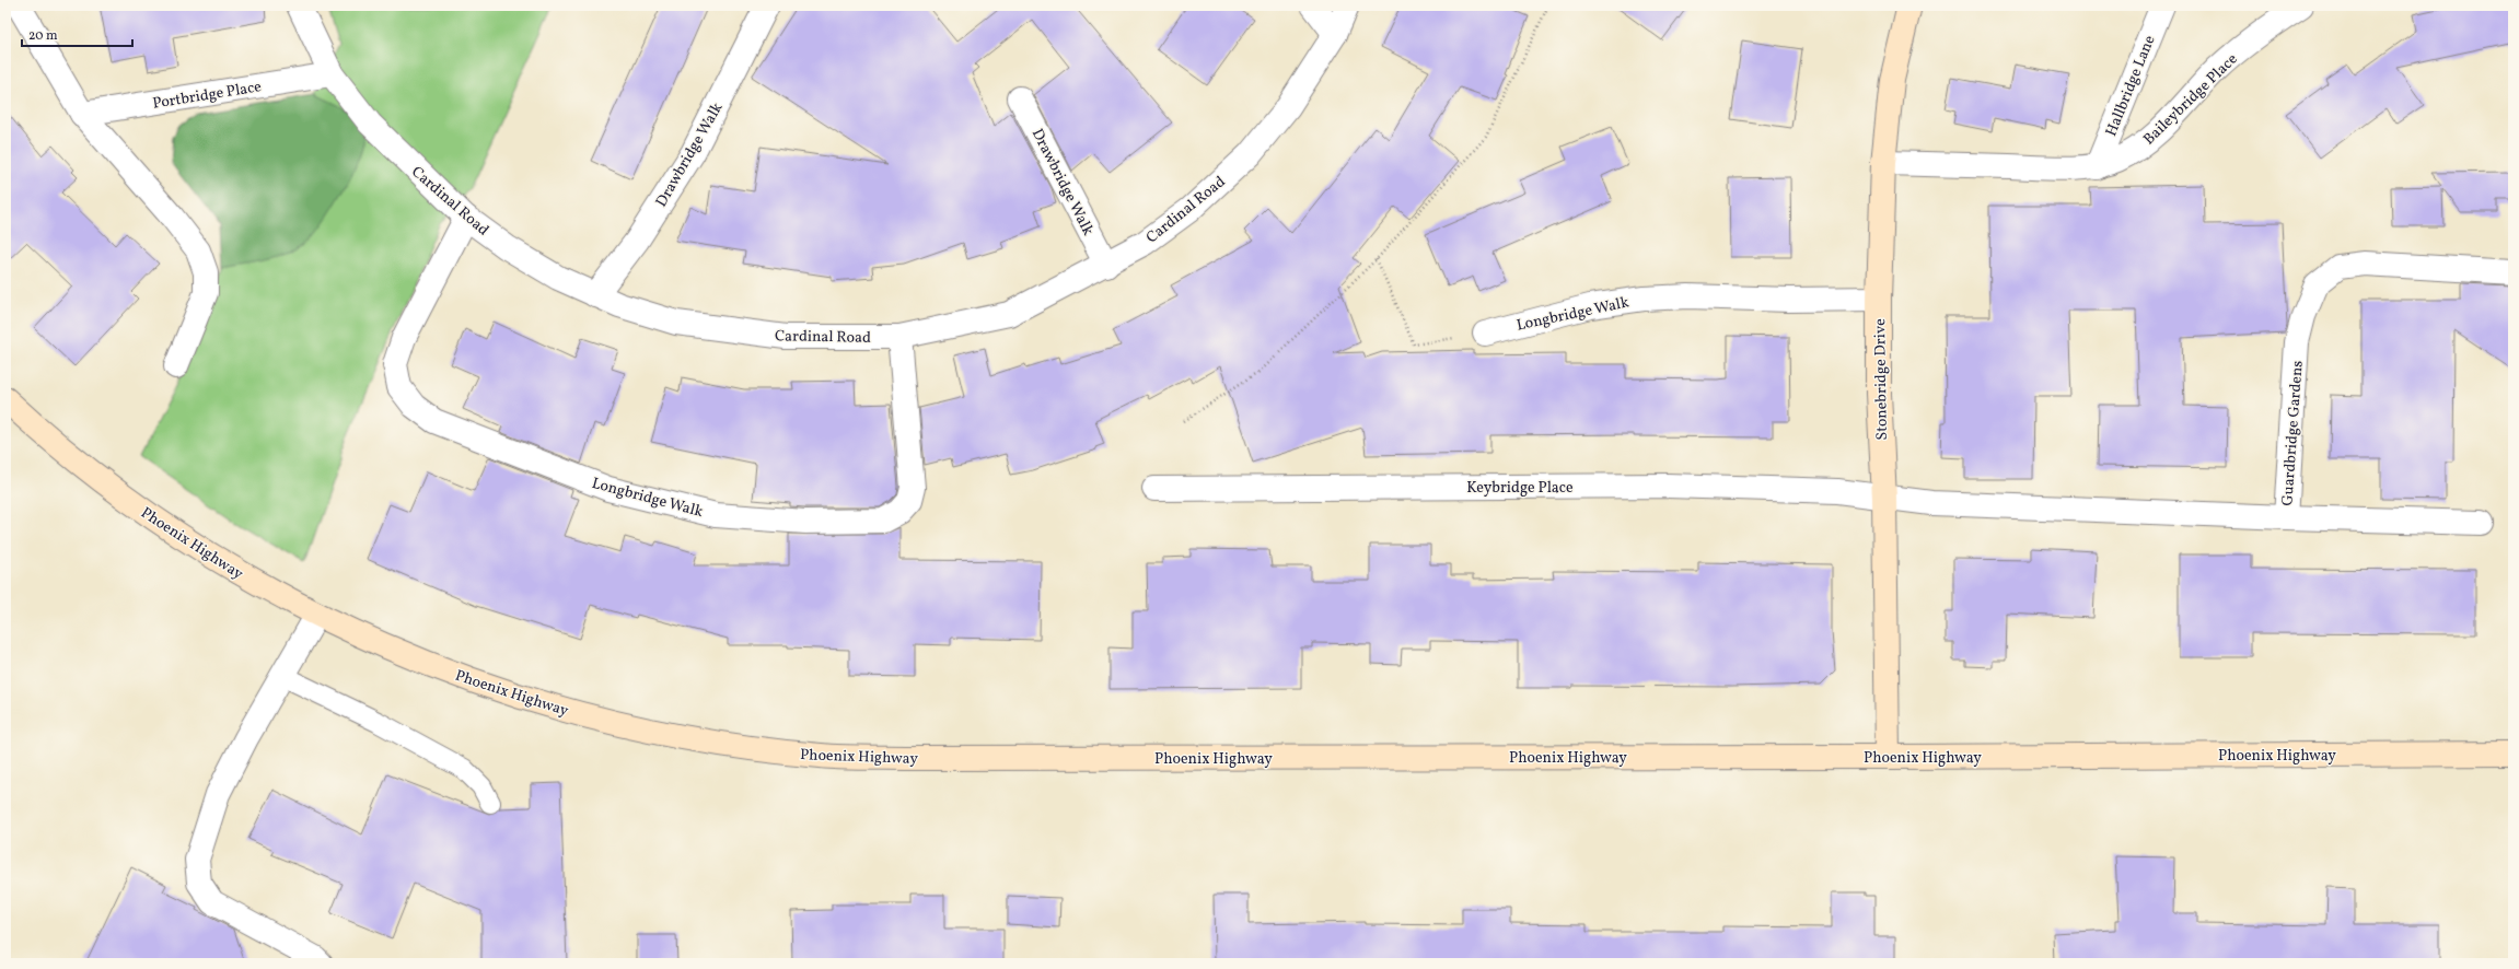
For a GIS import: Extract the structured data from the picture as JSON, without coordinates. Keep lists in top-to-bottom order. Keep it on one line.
{"streets":{"main road":["Stonebridge Drive","Phoenix Highway"],"street":["Hallbridge Lane","Portbridge Place","Baileybridge Place","Drawbridge Walk","Cardinal Road","Longbridge Walk","Guardbridge Gardens","Keybridge Place"]},"crossings":[["Hallbridge Lane","Baileybridge Place"],["Portbridge Place","Cardinal Road"],["Baileybridge Place","Stonebridge Drive"],["Drawbridge Walk","Cardinal Road"],["Cardinal Road","Longbridge Walk"],["Longbridge Walk","Stonebridge Drive"],["Stonebridge Drive","Guardbridge Gardens"],["Stonebridge Drive","Keybridge Place"],["Stonebridge Drive","Phoenix Highway"],["Guardbridge Gardens","Keybridge Place"]],"scale_bar":"20 m"}
